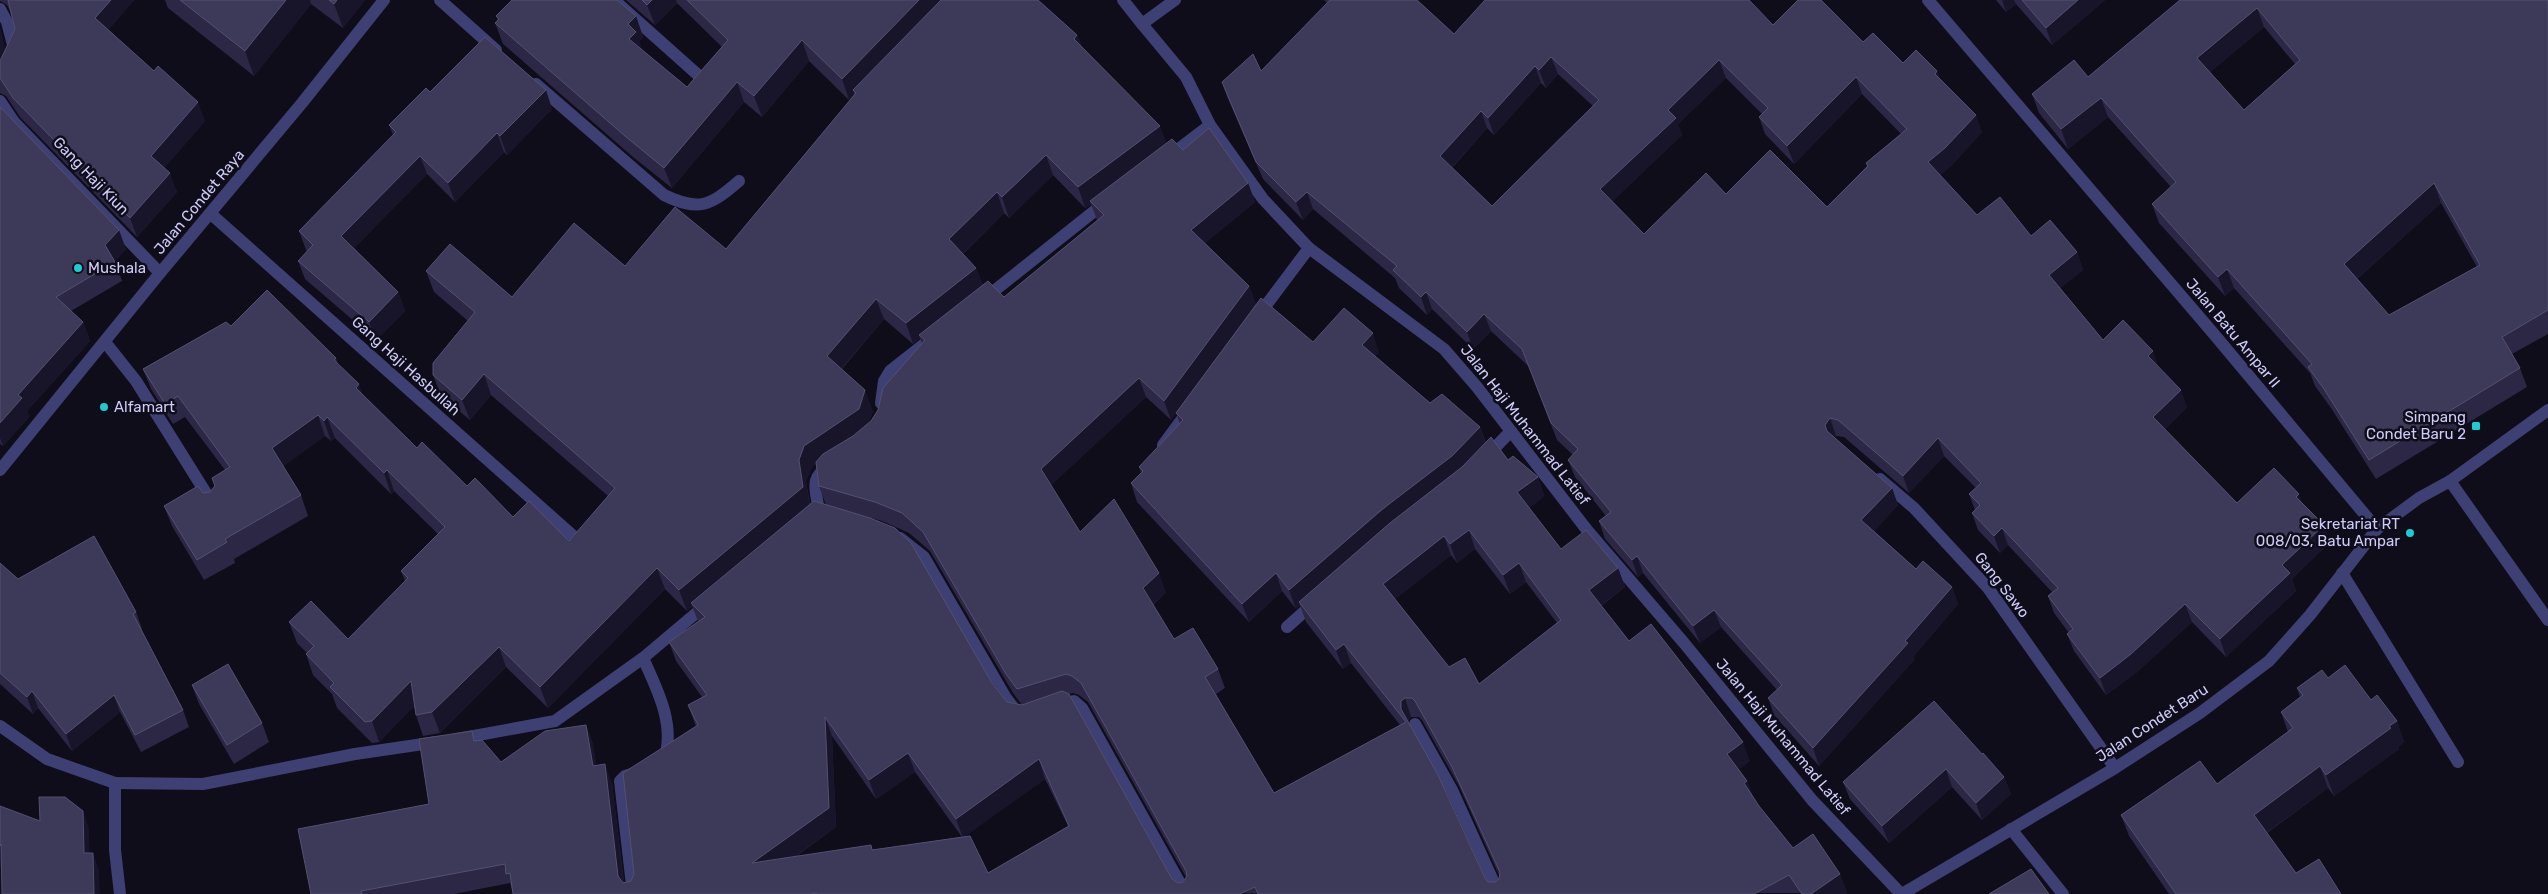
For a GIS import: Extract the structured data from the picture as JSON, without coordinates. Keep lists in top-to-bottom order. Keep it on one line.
{"streets":{"street":["Gang Haji Kiun","Jalan Condet Raya","Jalan Batu Ampar II","Gang Haji Hasbullah","Jalan Haji Muhammad Latief","Gang Sawo","Jalan Condet Baru"]},"crossings":[["Gang Haji Kiun","Jalan Condet Raya"],["Jalan Condet Raya","Gang Haji Hasbullah"],["Jalan Batu Ampar II","Jalan Condet Baru"],["Jalan Haji Muhammad Latief","Jalan Condet Baru"],["Gang Sawo","Jalan Condet Baru"]],"places":{"other":["Mushala","Alfamart","Sekretariat RT 008/03, Batu Ampar"],"transit":["Simpang Condet Baru 2"]}}
